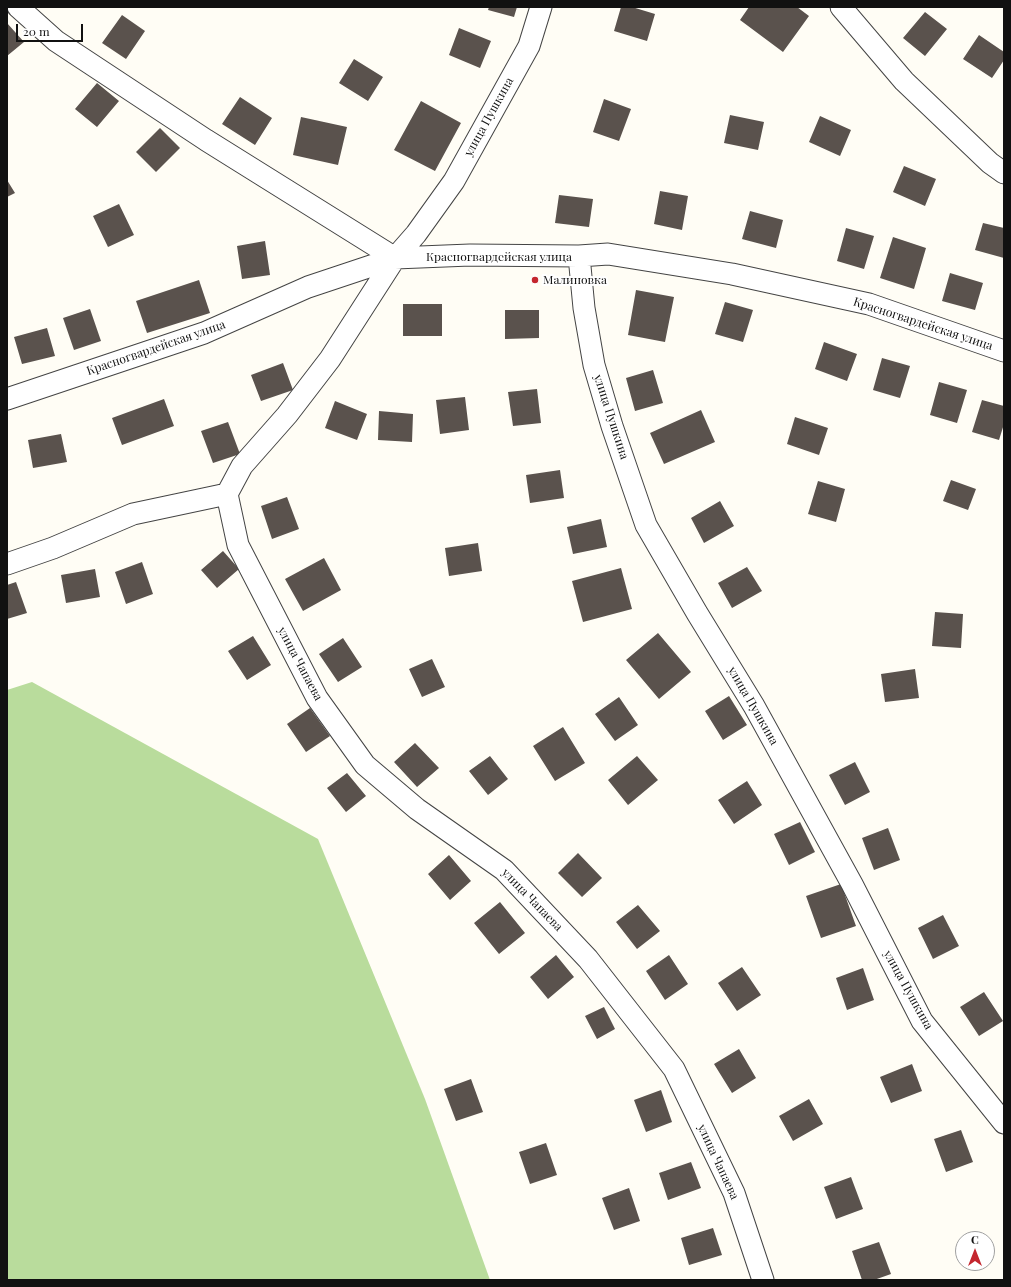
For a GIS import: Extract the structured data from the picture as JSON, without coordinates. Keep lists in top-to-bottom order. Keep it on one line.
{"streets":{"street":["улица Пушкина","Красногвардейская улица","улица Чапаева"]},"crossings":[["улица Пушкина","Красногвардейская улица"],["улица Пушкина","улица Чапаева"]],"places":["Малиновка"],"scale_bar":"20 m","north":"top"}
